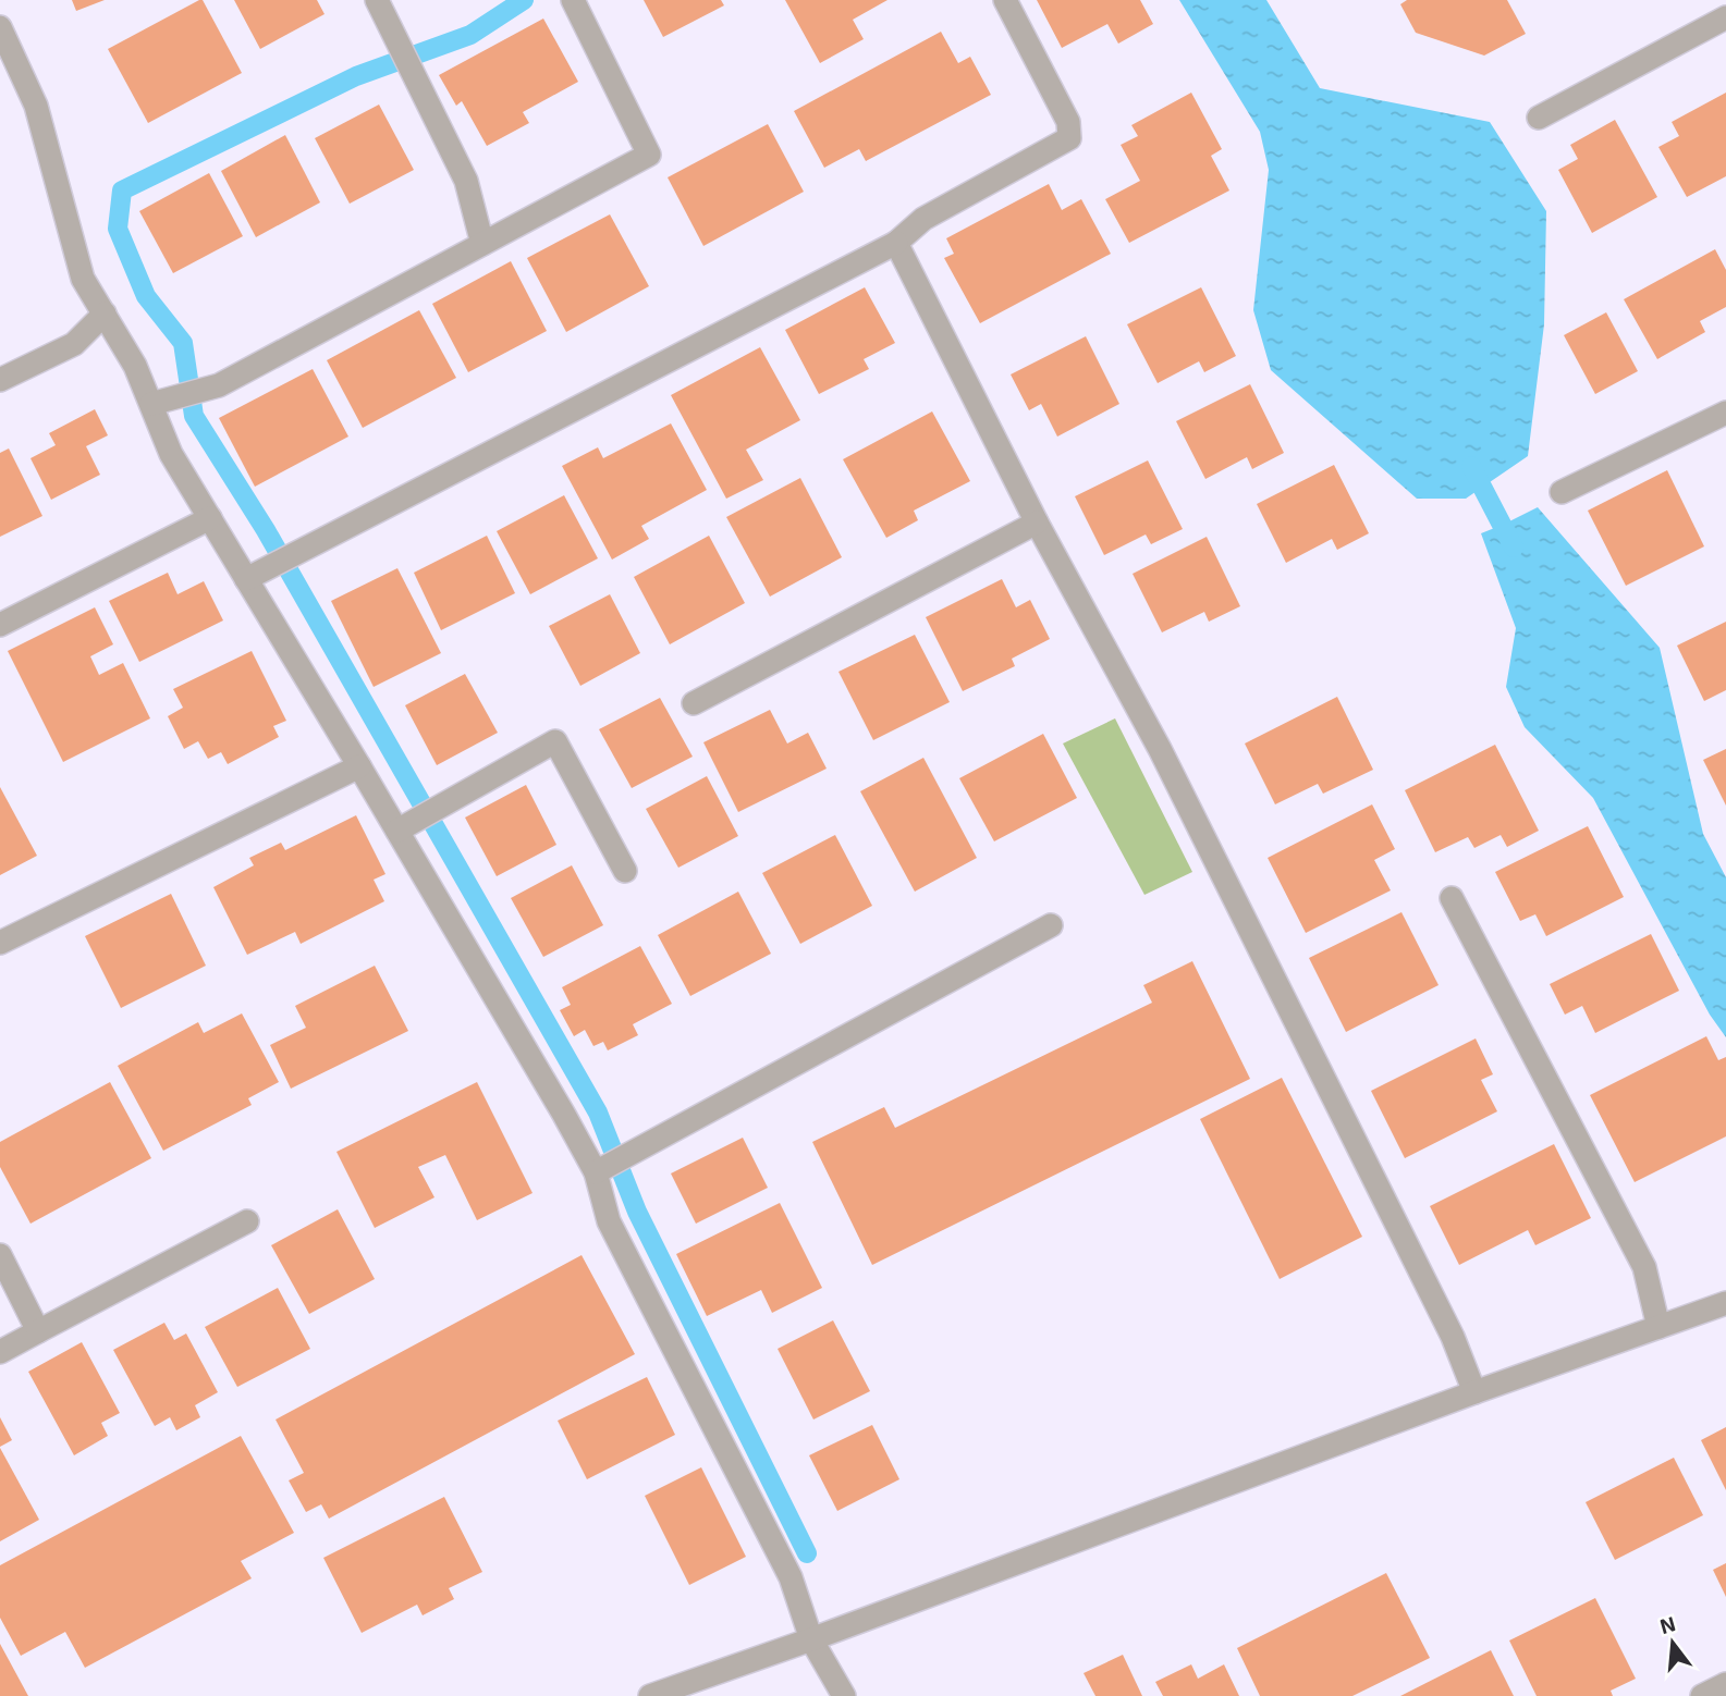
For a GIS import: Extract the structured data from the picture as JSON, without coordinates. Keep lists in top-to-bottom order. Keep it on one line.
{"north":"top"}
